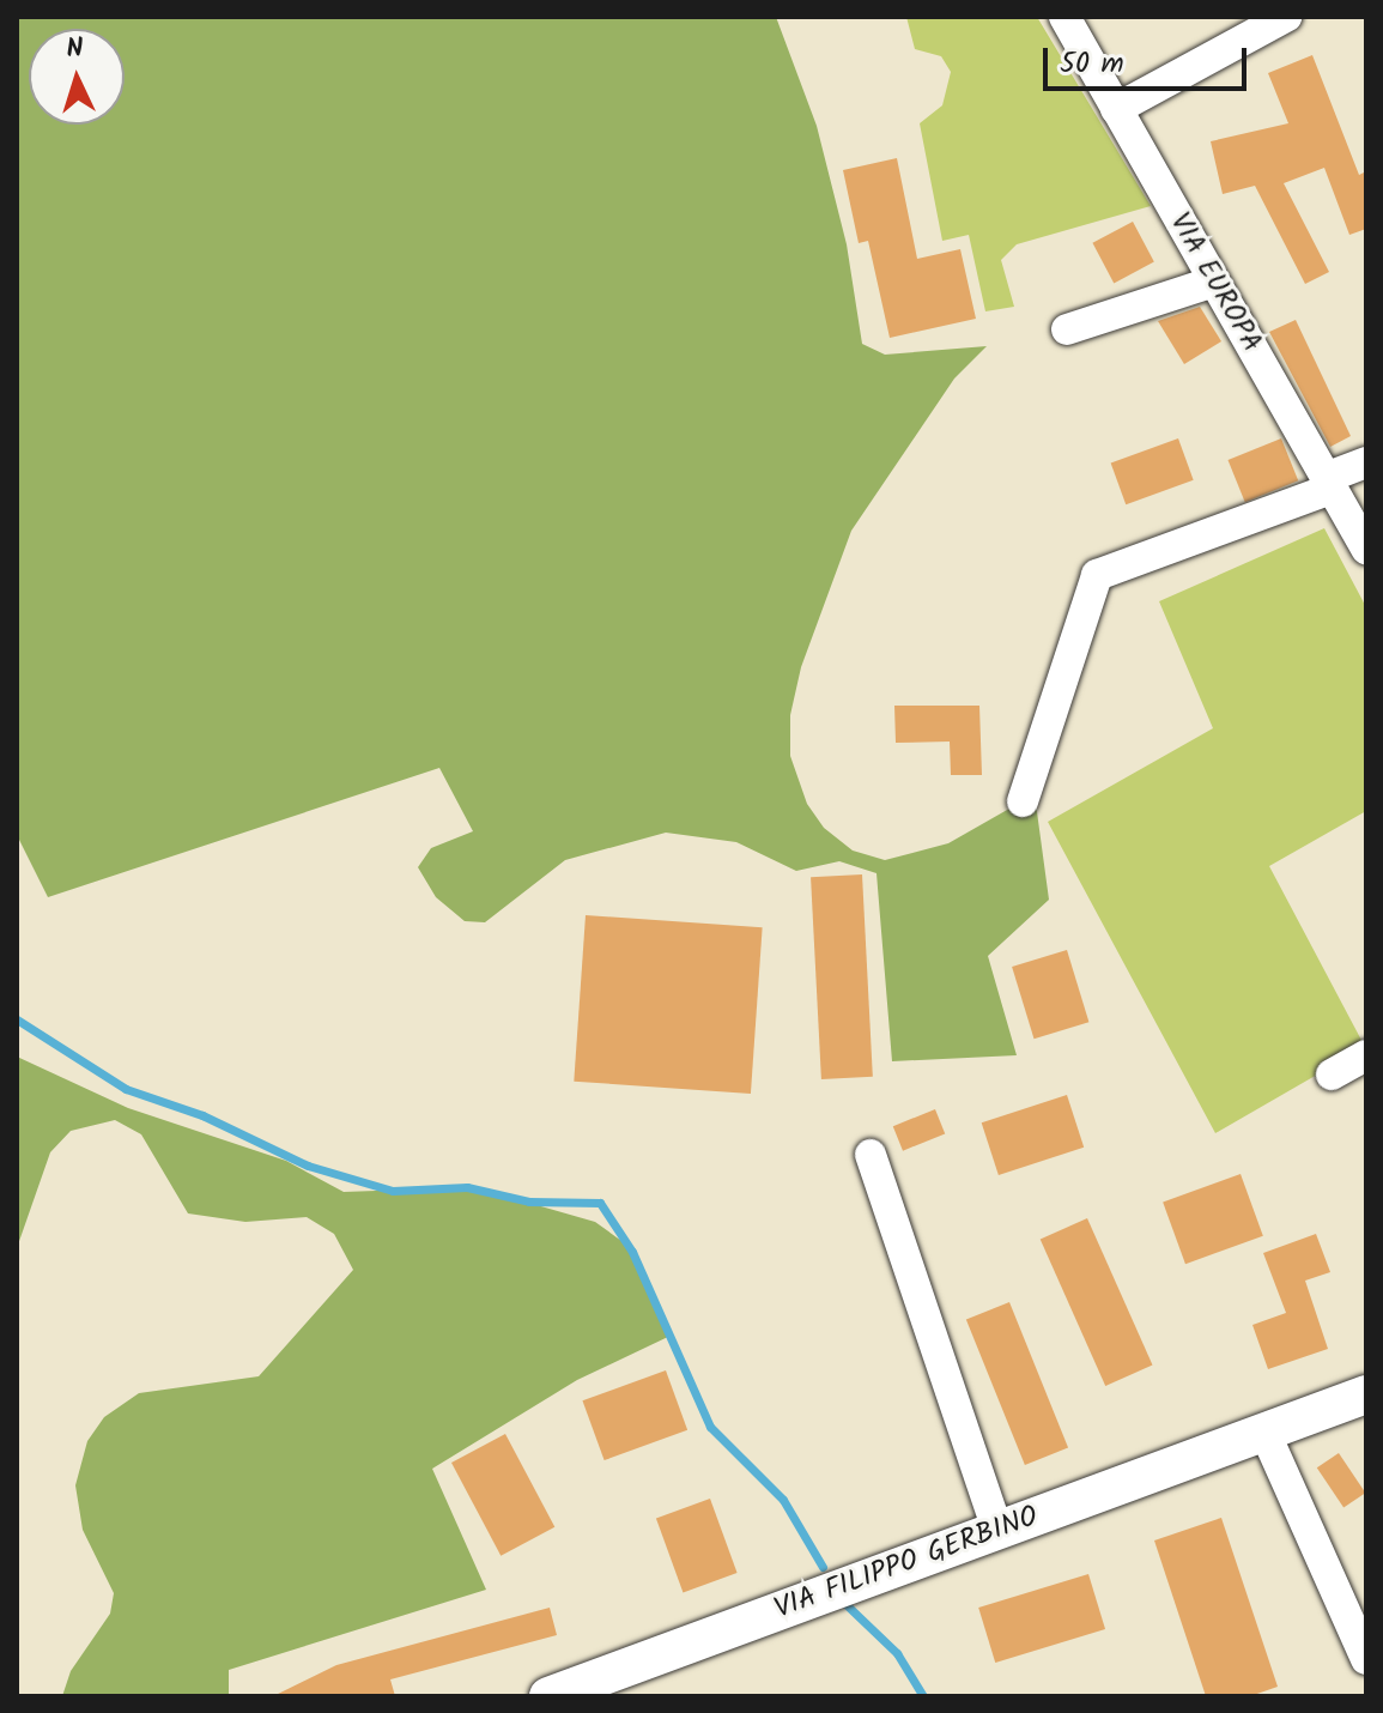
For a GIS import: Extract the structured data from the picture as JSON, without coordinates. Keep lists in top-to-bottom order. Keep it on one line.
{"streets":{"street":["VIA EUROPA","VIA FILIPPO GERBINO"]},"scale_bar":"50 m","north":"top"}
